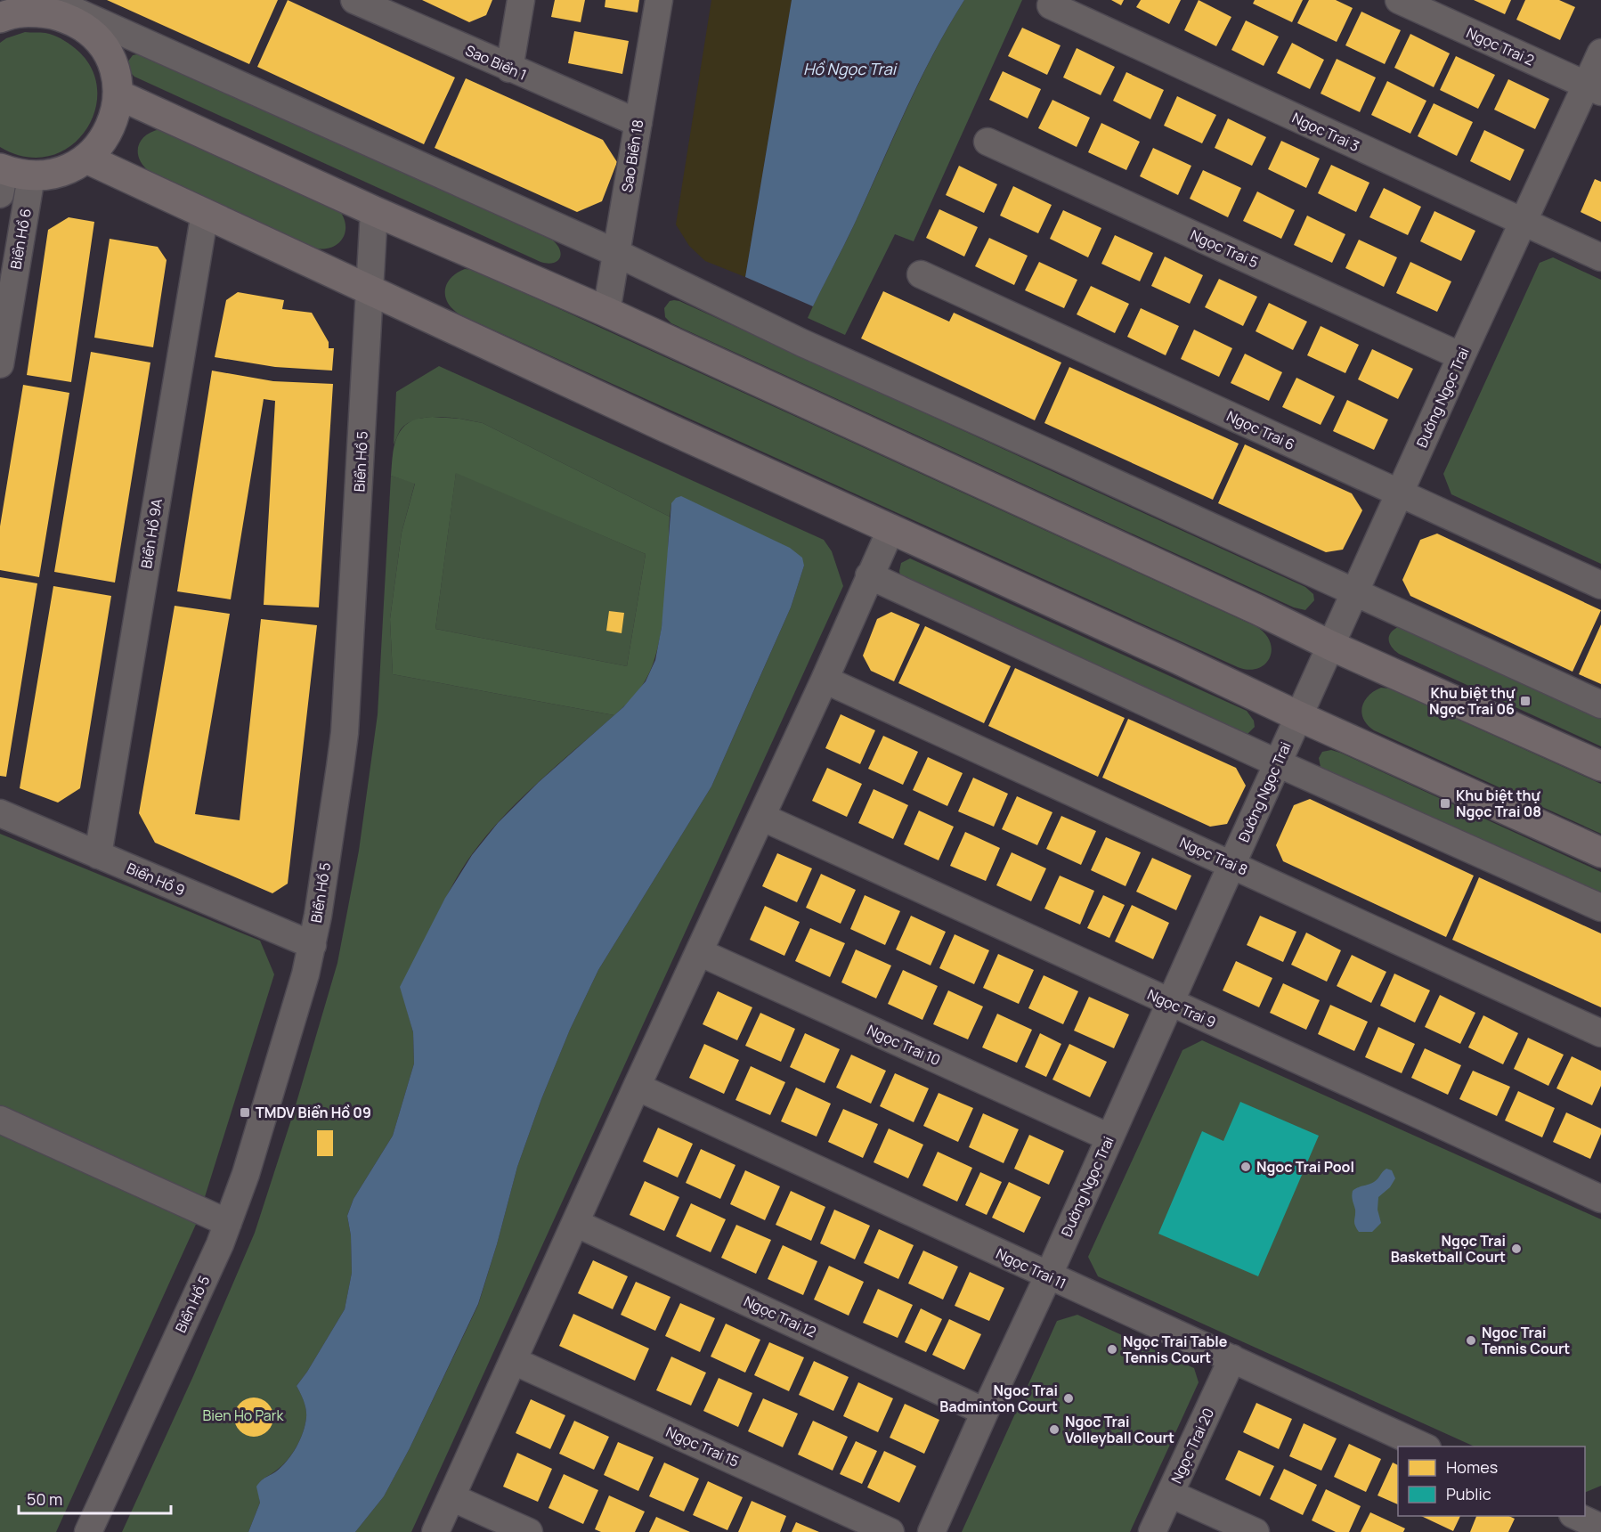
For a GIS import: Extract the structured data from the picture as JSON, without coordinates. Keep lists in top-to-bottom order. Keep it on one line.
{"streets":{"street":["Ngọc Trai 2","Sao Biển 1","Ngọc Trai 3","Sao Biển 18","Biển Hồ 6","Ngọc Trai 5","Đường Ngọc Trai","Ngọc Trai 6","Biển Hồ 5","Biển Hồ 9A","Ngọc Trai 8","Biển Hồ 9","Ngọc Trai 9","Ngọc Trai 10","Ngọc Trai 11","Ngọc Trai 12","Ngọc Trai 20","Ngọc Trai 15"]},"crossings":[["Ngọc Trai 2","Đường Ngọc Trai"],["Sao Biển 1","Sao Biển 18"],["Ngọc Trai 3","Đường Ngọc Trai"],["Ngọc Trai 5","Đường Ngọc Trai"],["Đường Ngọc Trai","Ngọc Trai 6"],["Đường Ngọc Trai","Ngọc Trai 8"],["Đường Ngọc Trai","Ngọc Trai 9"],["Đường Ngọc Trai","Ngọc Trai 10"],["Đường Ngọc Trai","Ngọc Trai 11"],["Đường Ngọc Trai","Ngọc Trai 12"],["Biển Hồ 5","Biển Hồ 9"],["Biển Hồ 9A","Biển Hồ 9"],["Ngọc Trai 11","Ngọc Trai 20"]],"water":["Hồ Ngọc Trai"],"parks":["Bien Ho Park"],"places":{"transit":["Khu biệt thự Ngọc Trai 06","Khu biệt thự Ngọc Trai 08","TMDV Biển Hồ 09"],"other":["Ngoc Trai Pool","Ngọc Trai Basketball Court","Ngoc Trai Tennis Court","Ngọc Trai Table Tennis Court","Ngoc Trai Badminton Court","Ngoc Trai Volleyball Court"]},"legend":["Homes","Public"],"scale_bar":"50 m"}
